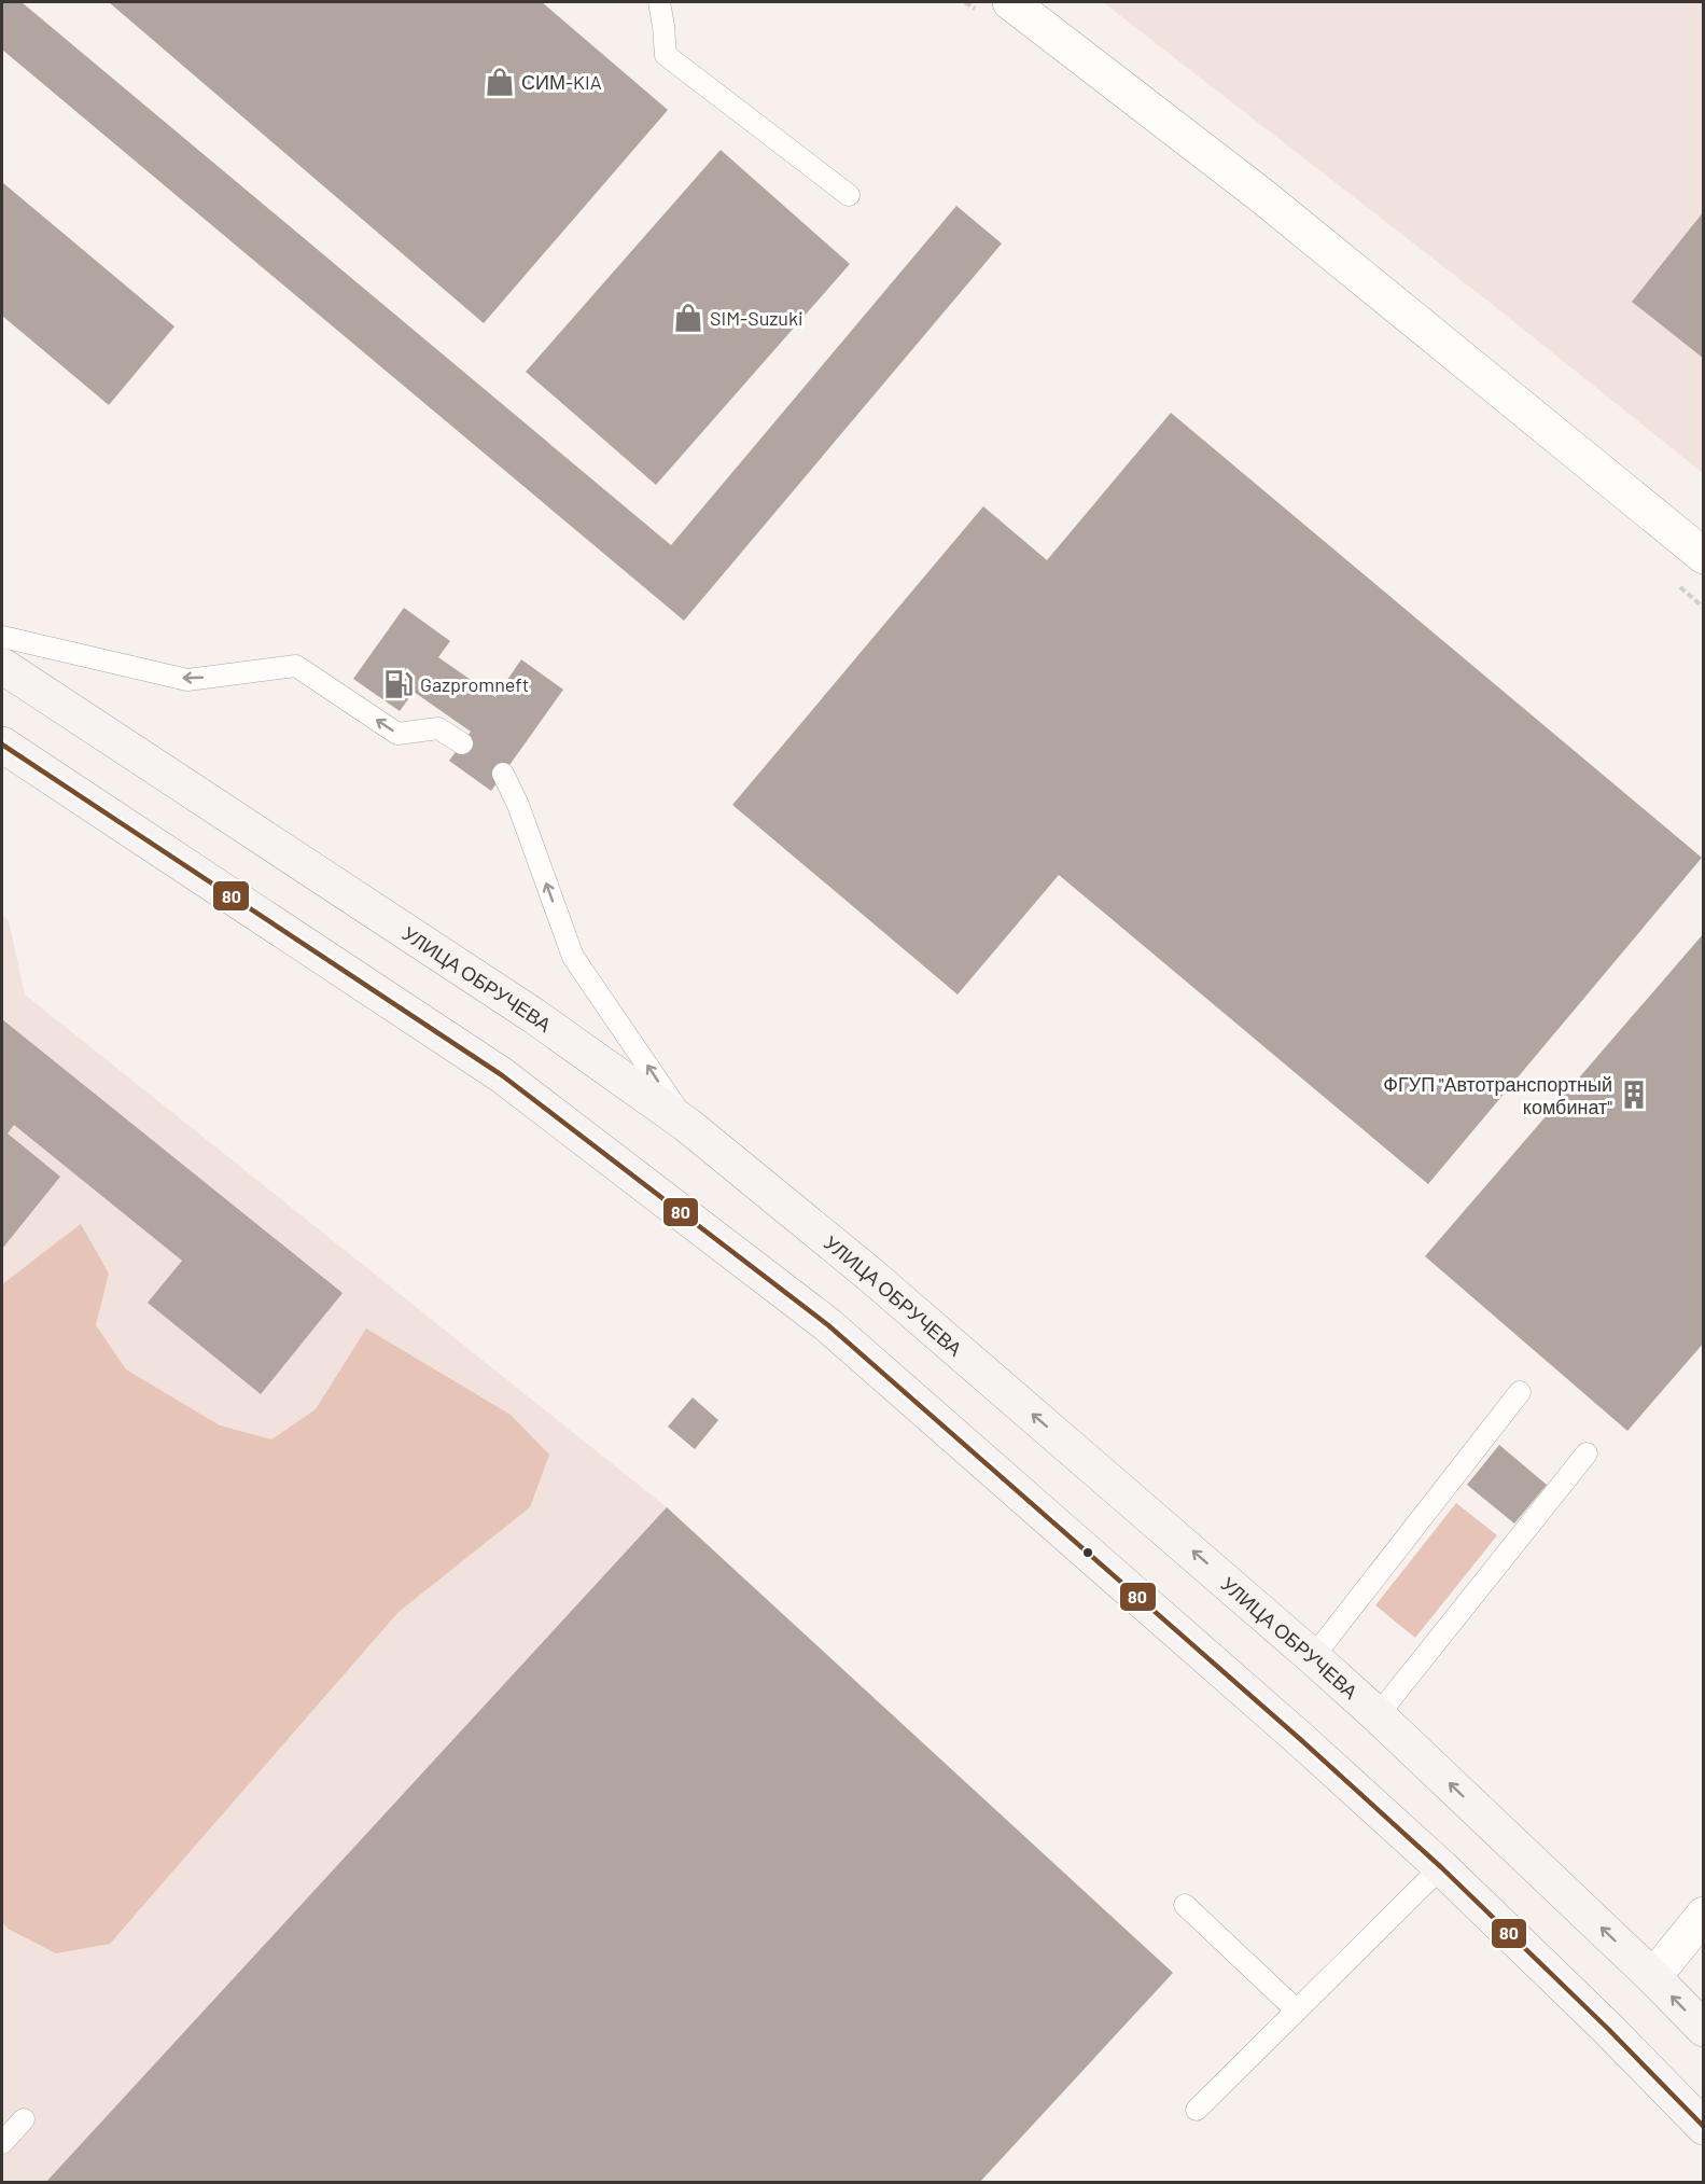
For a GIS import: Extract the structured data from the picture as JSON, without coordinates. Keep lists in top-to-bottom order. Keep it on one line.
{"streets":{"main road":["УЛИЦА ОБРУЧЕВА"]},"places":{"shop":["СИМ-KIA","SIM-Suzuki"],"fuel station":["Gazpromneft"],"building":["ФГУП \"Автотранспортный комбинат\""]},"lines":["transit line 80"]}
